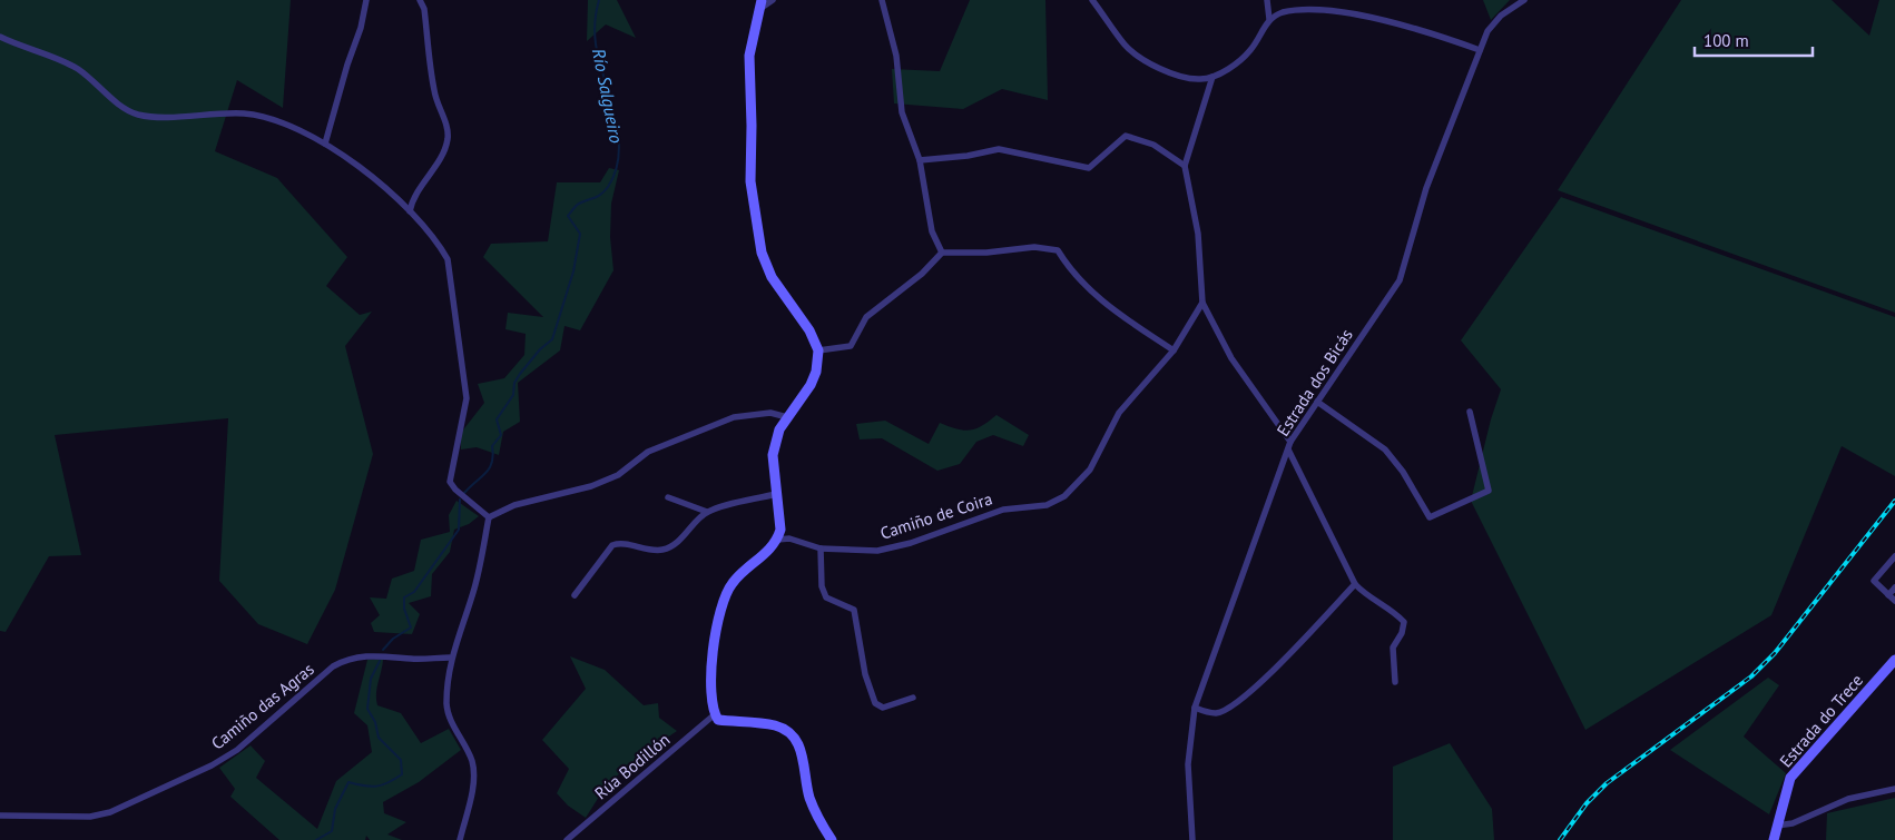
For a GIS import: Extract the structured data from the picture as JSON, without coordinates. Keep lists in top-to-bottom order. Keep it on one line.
{"streets":{"street":["Estrada dos Bicás","Camiño de Coira","Camiño das Agras","Estrada do Trece","Rúa Bodillón"]},"water":["Río Salgueiro"],"scale_bar":"100 m"}
